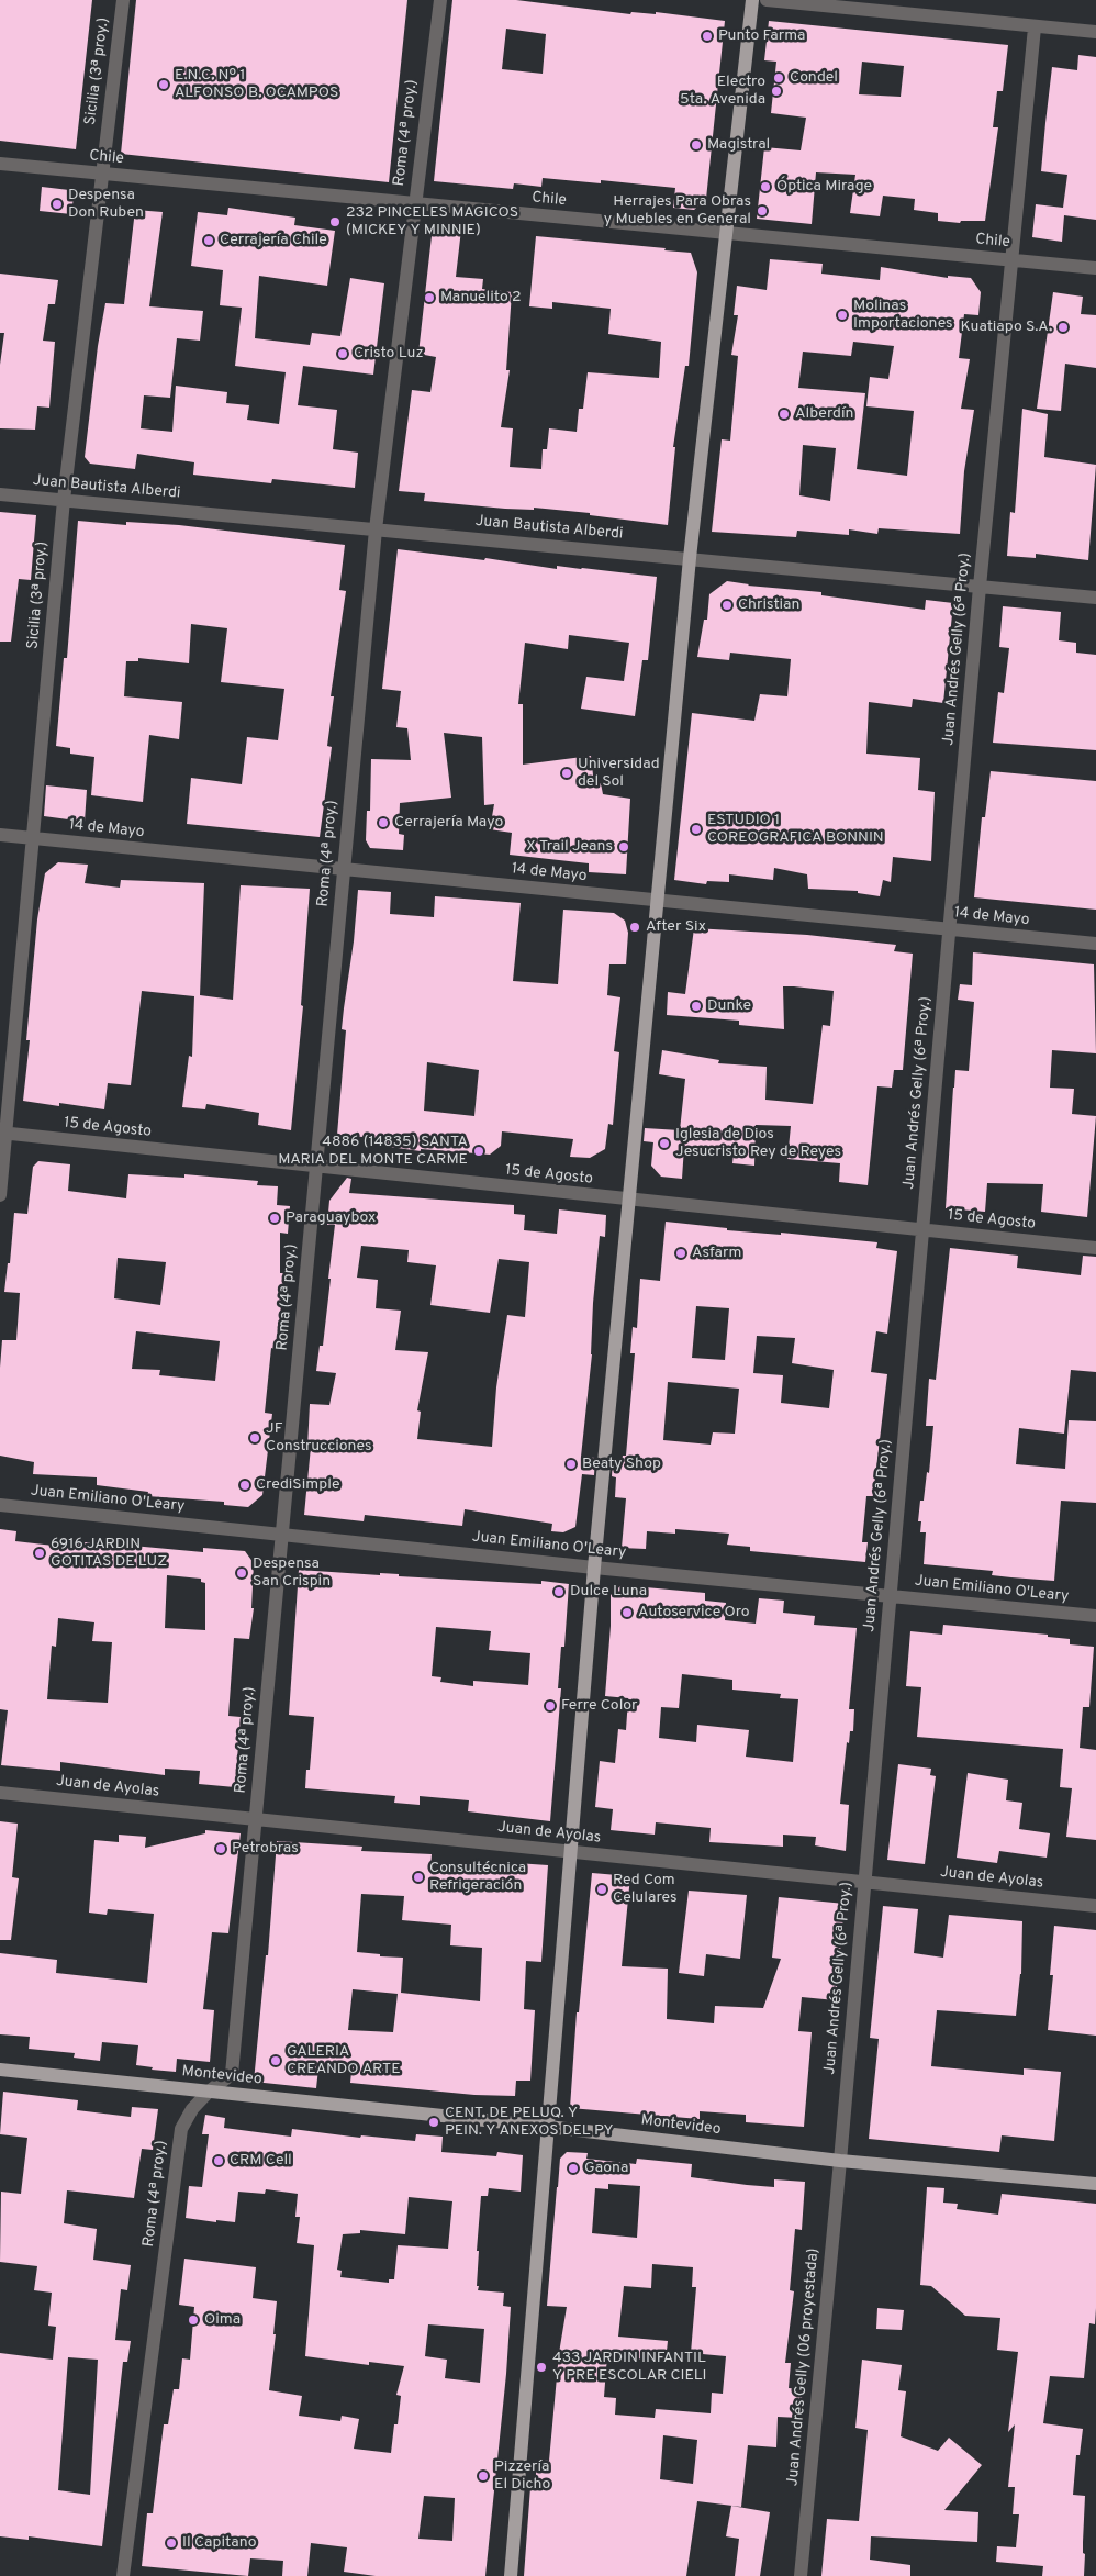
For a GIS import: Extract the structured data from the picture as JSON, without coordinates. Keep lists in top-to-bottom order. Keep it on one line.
{"streets":{"main road":["Montevideo"],"street":["Sicilia (3ª proy.)","Roma (4ª proy.)","Chile","Juan Bautista Alberdi","Juan Andrés Gelly (6ª Proy.)","14 de Mayo","15 de Agosto","Juan Emiliano O'Leary","Juan de Ayolas","Juan Andrés Gelly (06 proyestada)"]},"crossings":[["Sicilia (3ª proy.)","Chile"],["Sicilia (3ª proy.)","Juan Bautista Alberdi"],["Sicilia (3ª proy.)","14 de Mayo"],["Sicilia (3ª proy.)","15 de Agosto"],["Roma (4ª proy.)","Chile"],["Roma (4ª proy.)","Juan Bautista Alberdi"],["Roma (4ª proy.)","14 de Mayo"],["Roma (4ª proy.)","15 de Agosto"],["Roma (4ª proy.)","Juan Emiliano O'Leary"],["Roma (4ª proy.)","Juan de Ayolas"],["Roma (4ª proy.)","Montevideo"],["Chile","Juan Andrés Gelly (6ª Proy.)"],["Juan Bautista Alberdi","Juan Andrés Gelly (6ª Proy.)"],["Juan Andrés Gelly (6ª Proy.)","14 de Mayo"],["Juan Andrés Gelly (6ª Proy.)","15 de Agosto"],["Juan Andrés Gelly (6ª Proy.)","Juan Emiliano O'Leary"],["Juan Andrés Gelly (6ª Proy.)","Juan de Ayolas"],["Juan Andrés Gelly (6ª Proy.)","Montevideo"],["Juan Andrés Gelly (6ª Proy.)","Juan Andrés Gelly (06 proyestada)"],["Montevideo","Juan Andrés Gelly (06 proyestada)"]],"places":["Punto Farma","Condel","E.N.C. Nº 1 ALFONSO B. OCAMPOS","Electro 5ta. Avenida","Magistral","Óptica Mirage","Despensa Don Ruben","Herrajes Para Obras y Muebles en General","232 PINCELES MAGICOS (MICKEY Y MINNIE)","Cerrajería Chile","Manuelito 2","Molinas Importaciones","Kuatiapo S.A.","Cristo Luz","Alberdín","Christian","Universidad del Sol","Cerrajería Mayo","ESTUDIO 1 COREOGRAFICA BONNIN","X Trail Jeans","After Six","Dunke","Iglesia de Dios Jesucristo Rey de Reyes","4886 (14835) SANTA MARIA DEL MONTE CARME","Paraguaybox","Asfarm","JF Construcciones","Beaty Shop","CrediSimple","6916 JARDIN GOTITAS DE LUZ","Despensa San Crispin","Dulce Luna","Autoservice Oro","Ferre Color","Petrobras","Consultécnica Refrigeración","Red Com Celulares","GALERIA CREANDO ARTE","CENT. DE PELUQ. Y PEIN. Y ANEXOS DEL PY","CRM Cell","Gaona","Oima","433 JARDIN INFANTIL Y PRE ESCOLAR CIELI","Pizzería El Dicho","Il Capitano"]}
